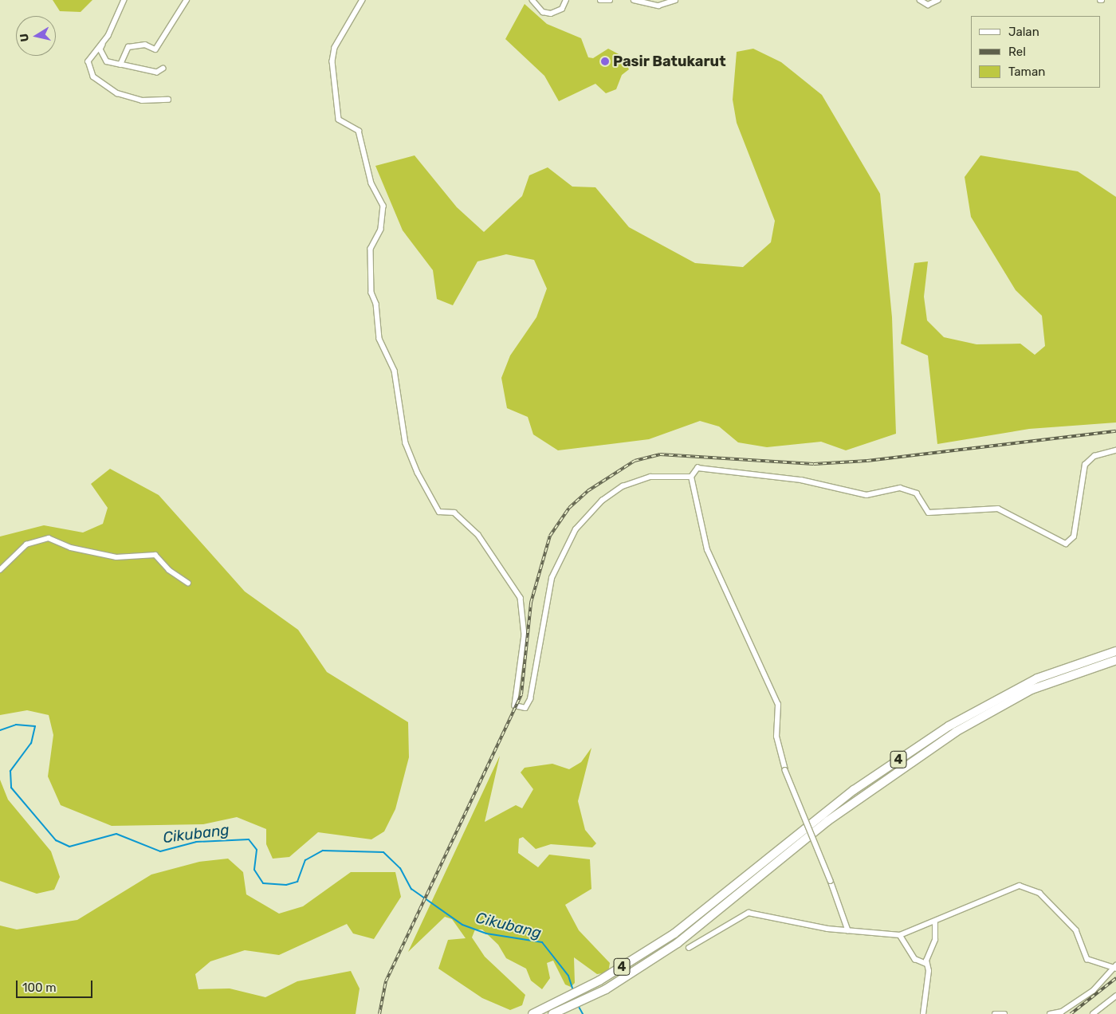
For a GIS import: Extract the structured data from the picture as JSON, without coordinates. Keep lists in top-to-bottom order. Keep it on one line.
{"streets":{"highway":["4"]},"water":["Cikubang"],"places":["Pasir Batukarut"],"legend":["Jalan","Rel","Taman"],"scale_bar":"100 m","north":"left"}
